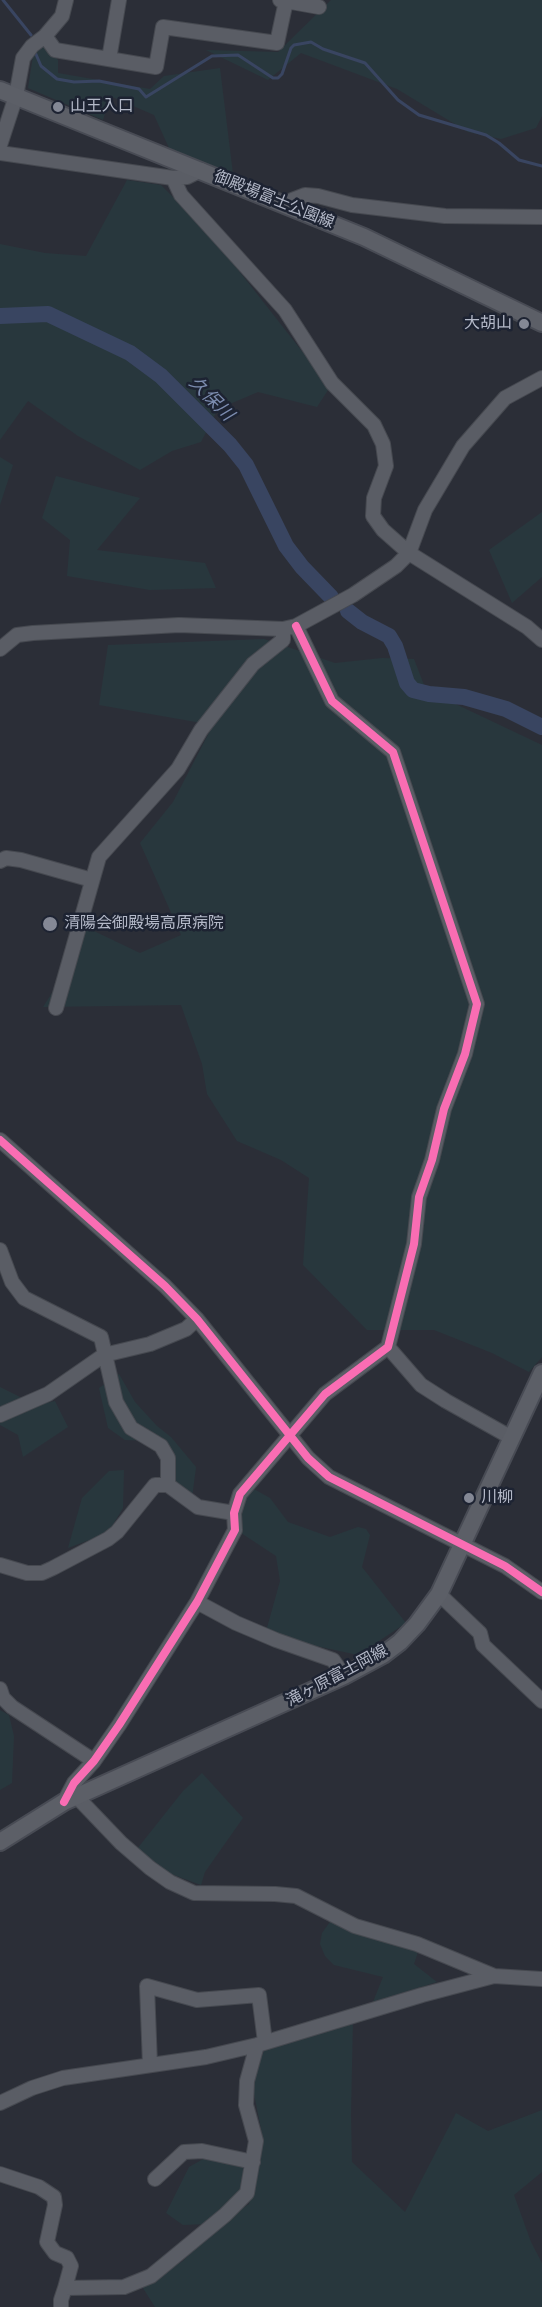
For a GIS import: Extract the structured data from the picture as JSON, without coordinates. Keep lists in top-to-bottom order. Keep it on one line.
{"streets":{"main road":["御殿場富士公園線","滝ヶ原富士岡線"]},"water":["久保川"],"places":["山王入口","大胡山","清陽会御殿場高原病院","川柳"]}
